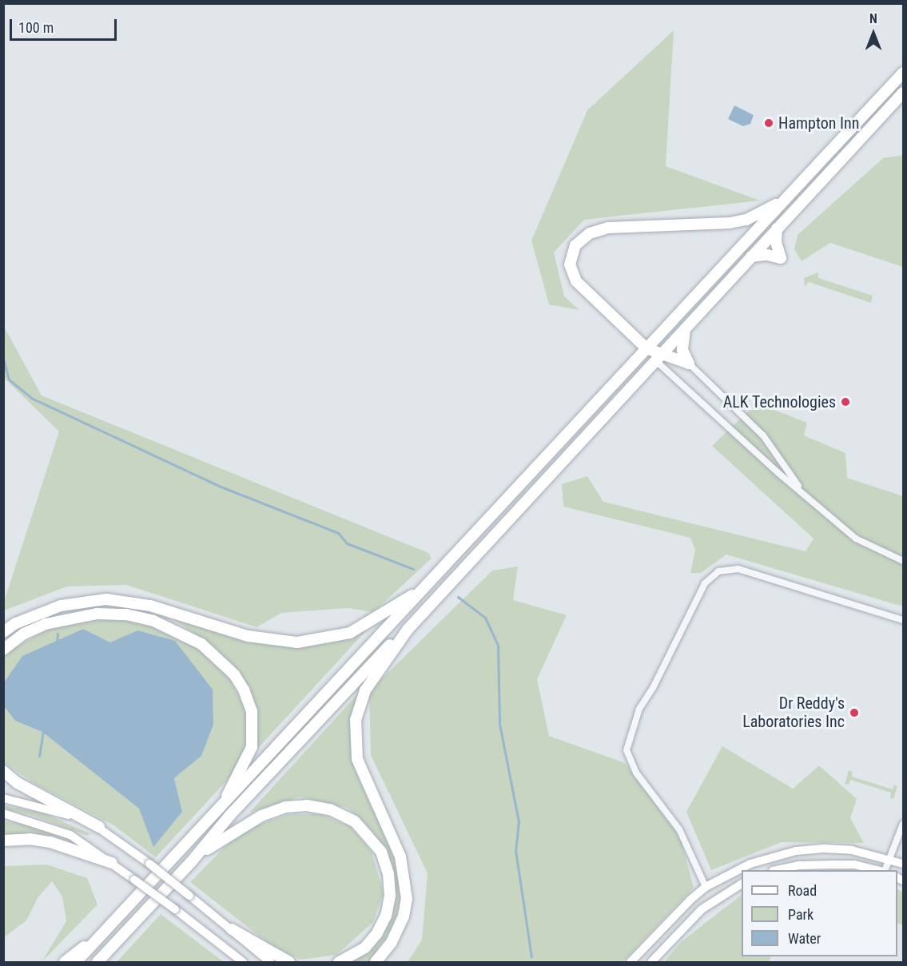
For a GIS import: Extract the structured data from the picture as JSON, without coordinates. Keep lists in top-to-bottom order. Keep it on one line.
{"places":["Hampton Inn","ALK Technologies","Dr Reddy's Laboratories Inc"],"legend":["Road","Park","Water"],"scale_bar":"100 m","north":"top"}
